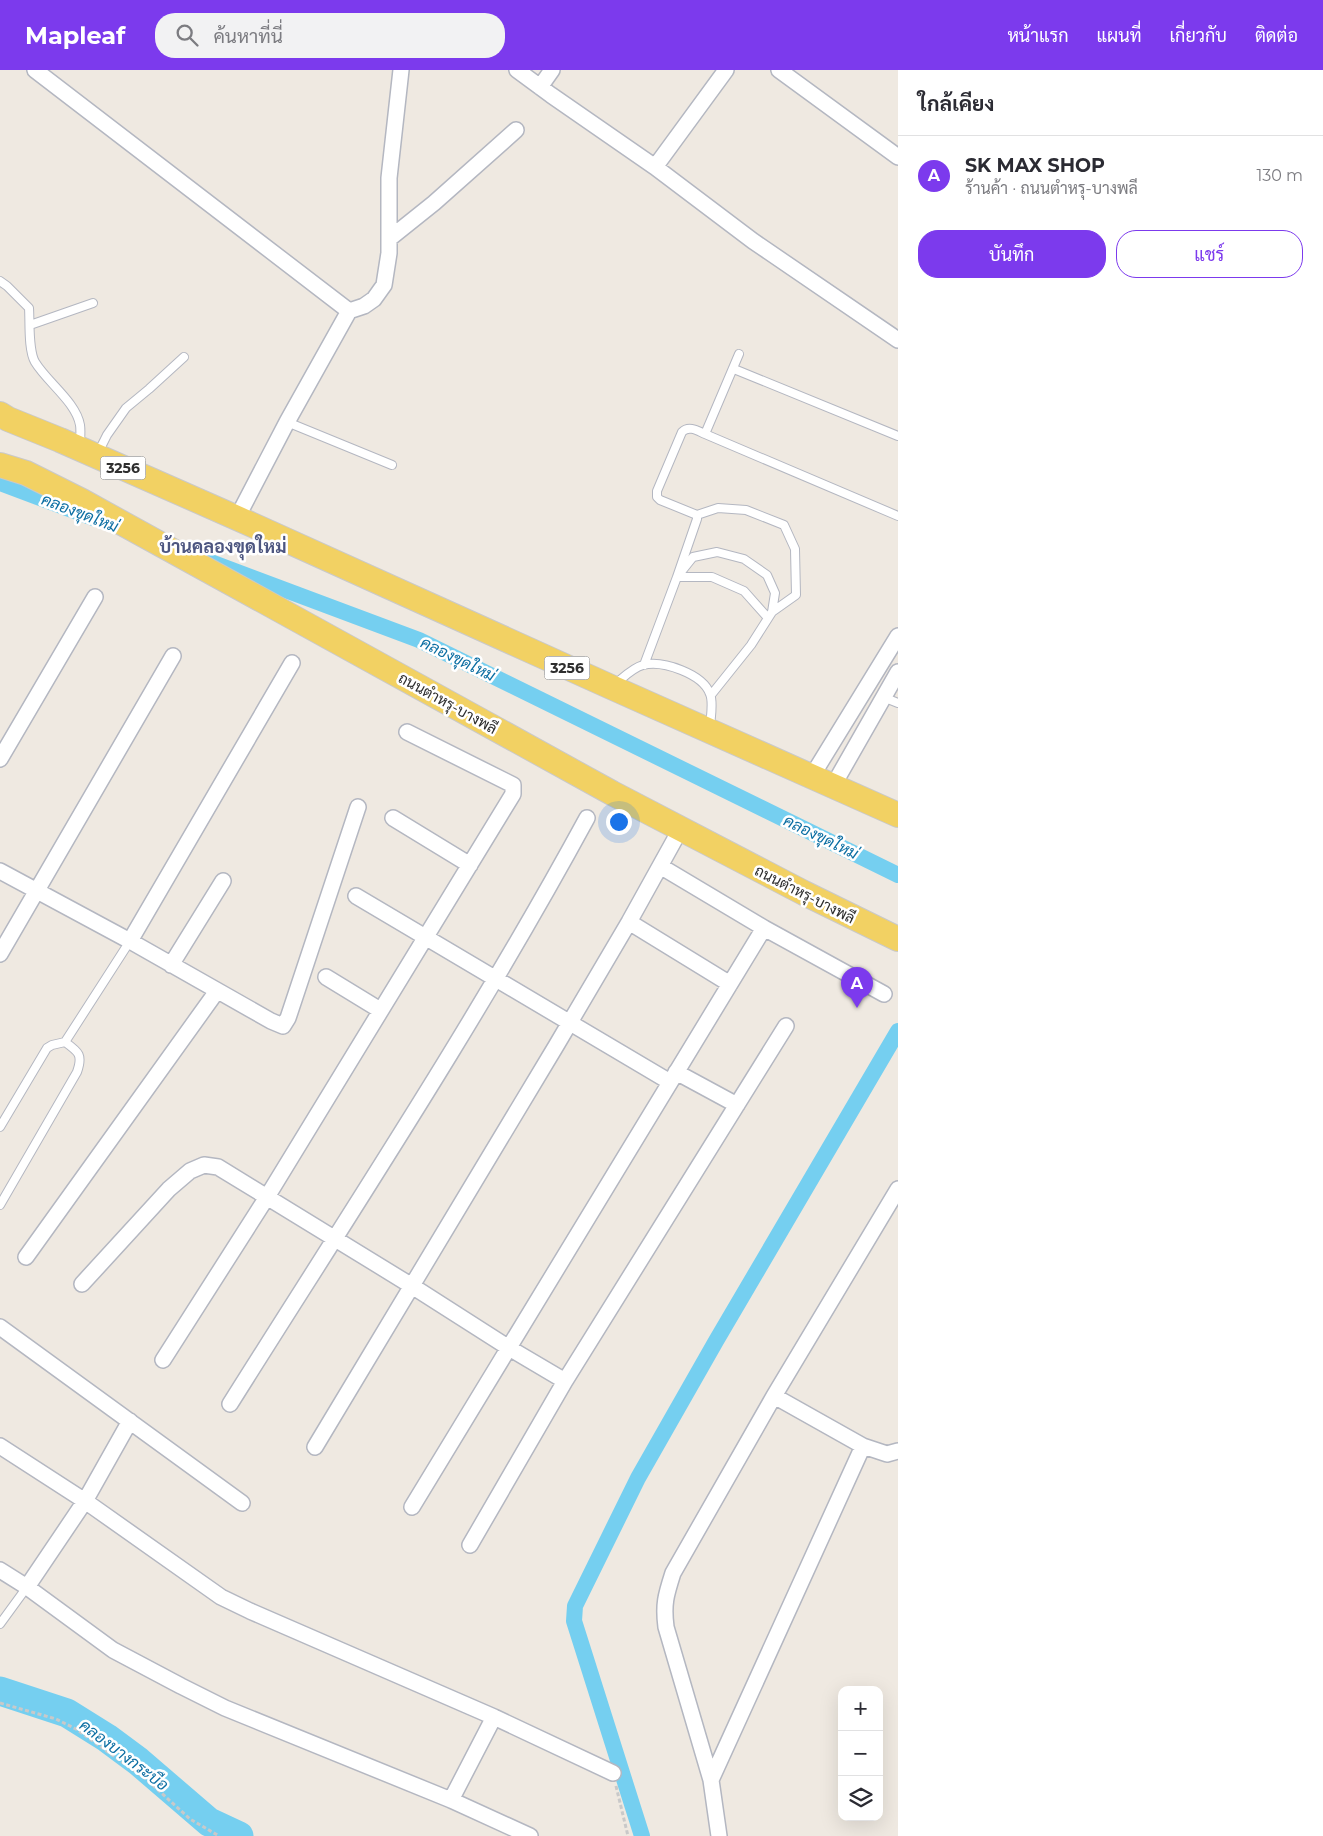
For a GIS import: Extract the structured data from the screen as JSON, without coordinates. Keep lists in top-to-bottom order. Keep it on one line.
{"streets":{"main road":["3256","ถนนตำหรุ-บางพลี"]},"districts":["บ้านคลองขุดใหม่"],"water":["คลองขุดใหม่","คลองบางกระบือ"],"page":{"header":"Mapleaf","search":"ค้นหาที่นี่","nav":["หน้าแรก","แผนที่","เกี่ยวกับ","ติดต่อ"],"heading":"ใกล้เคียง","list":[{"mark":"A","name":"SK MAX SHOP","note":"ร้านค้า · ถนนตำหรุ-บางพลี","value":"130 m"}],"buttons":["บันทึก","แชร์"],"pins":"A","map_buttons":["+","−"]}}
